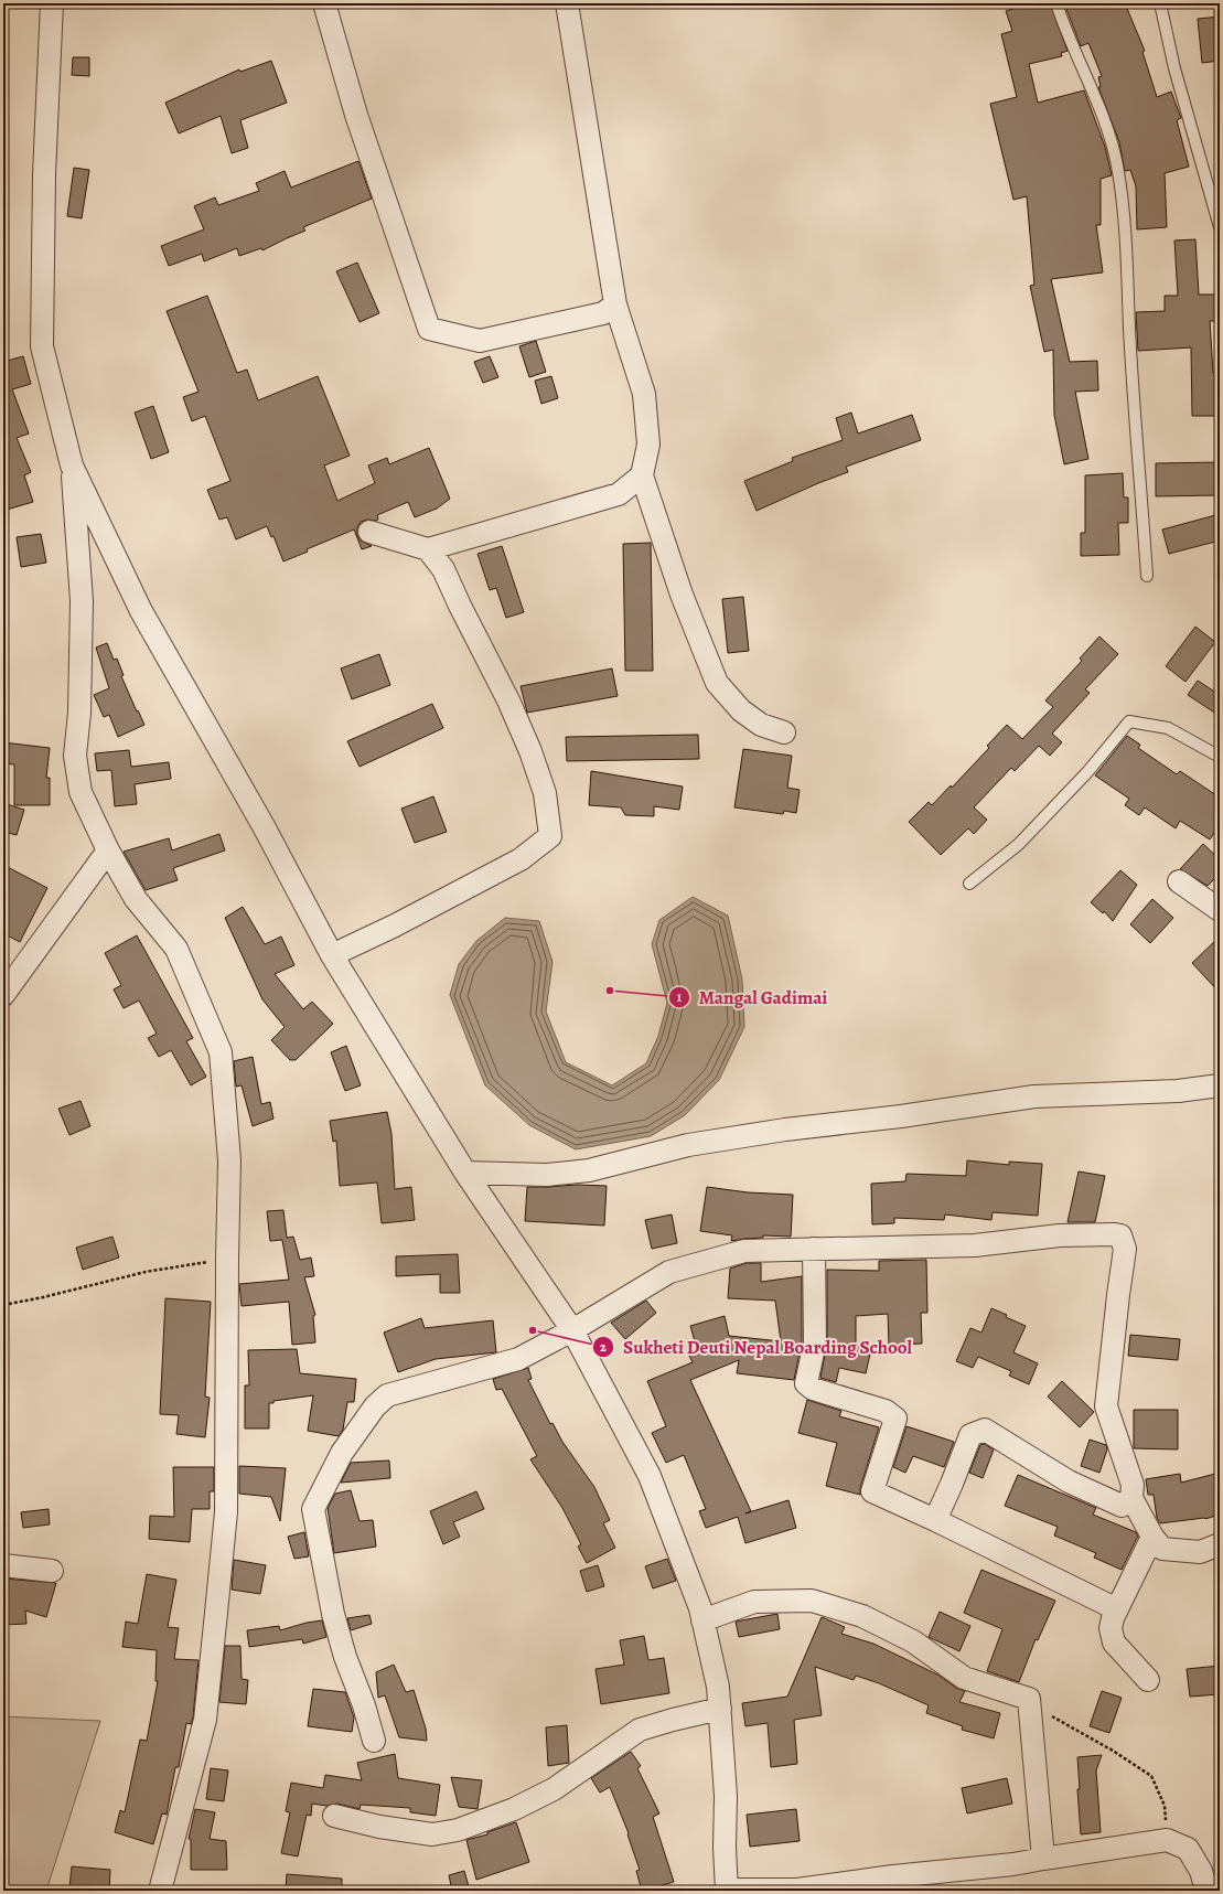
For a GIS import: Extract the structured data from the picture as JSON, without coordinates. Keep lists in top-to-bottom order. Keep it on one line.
{"places":["Mangal Gadimai","Sukheti Deuti Nepal Boarding School"]}
